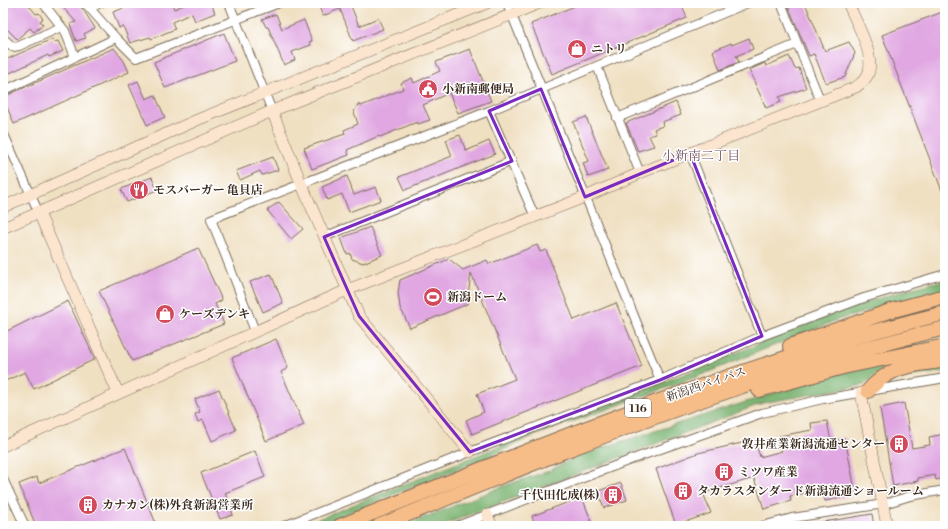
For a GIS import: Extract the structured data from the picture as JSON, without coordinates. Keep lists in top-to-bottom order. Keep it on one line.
{"streets":{"highway":["新潟西バイパス","116"]},"districts":["小新南二丁目"],"places":{"shop":["ニトリ","ケーズデンキ"],"public building":["小新南郵便局"],"restaurant":["モスバーガー 亀貝店"],"sports":["新潟ドーム"],"building":["敦井産業新潟流通センター","ミツワ産業","タカラスタンダード新潟流通ショールーム","千代田化成(株)","カナカン(株)外食新潟営業所"]}}
